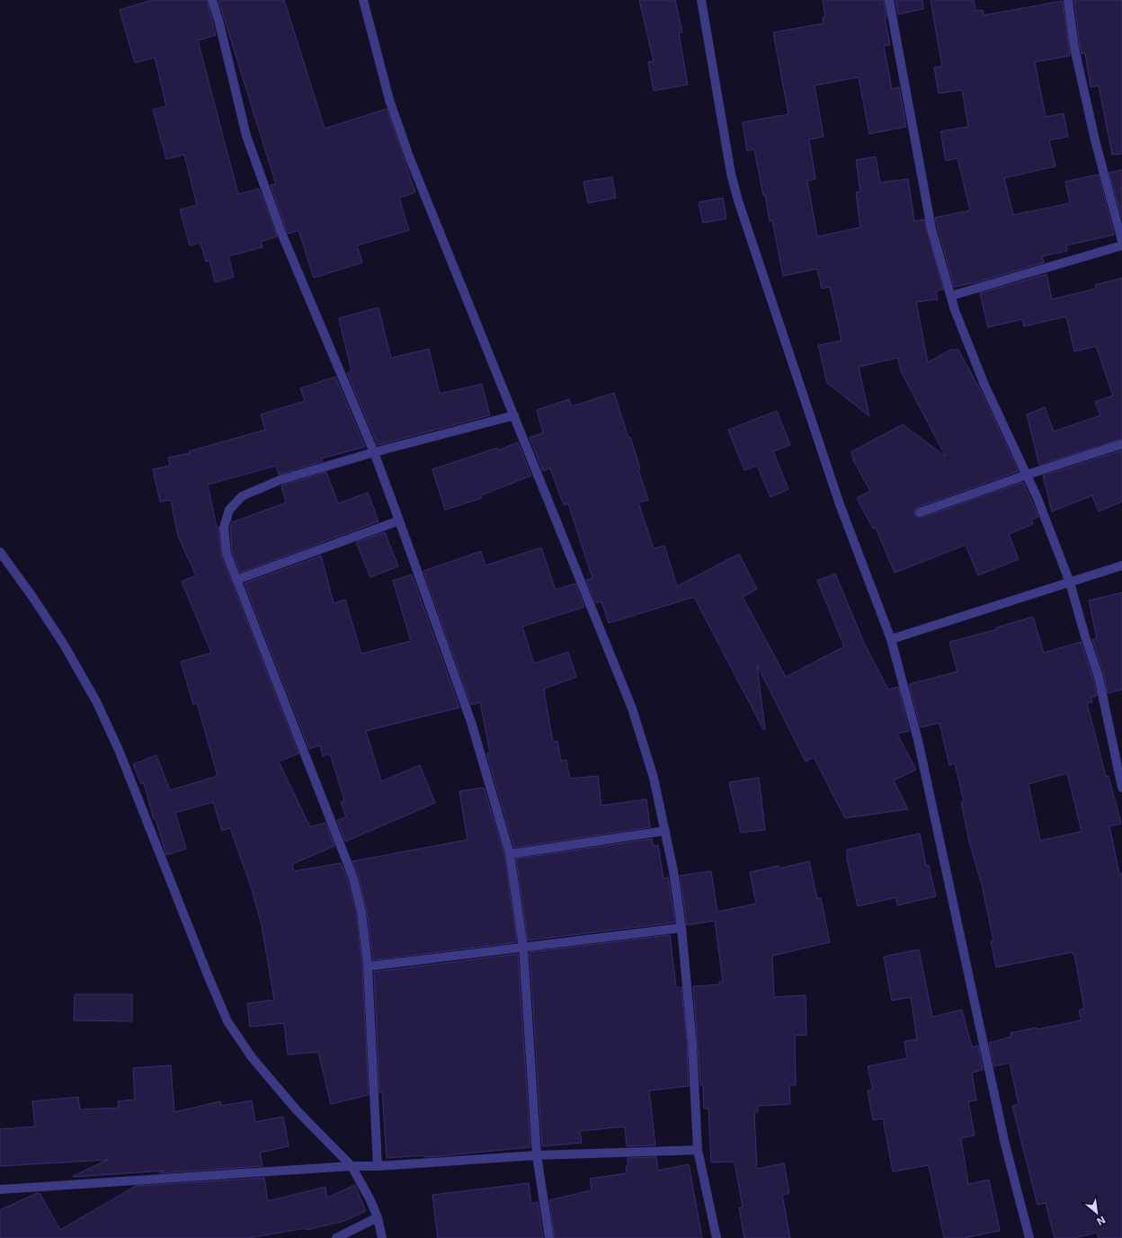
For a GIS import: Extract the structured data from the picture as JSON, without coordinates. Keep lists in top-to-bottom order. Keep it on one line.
{"north":"bottom right"}
